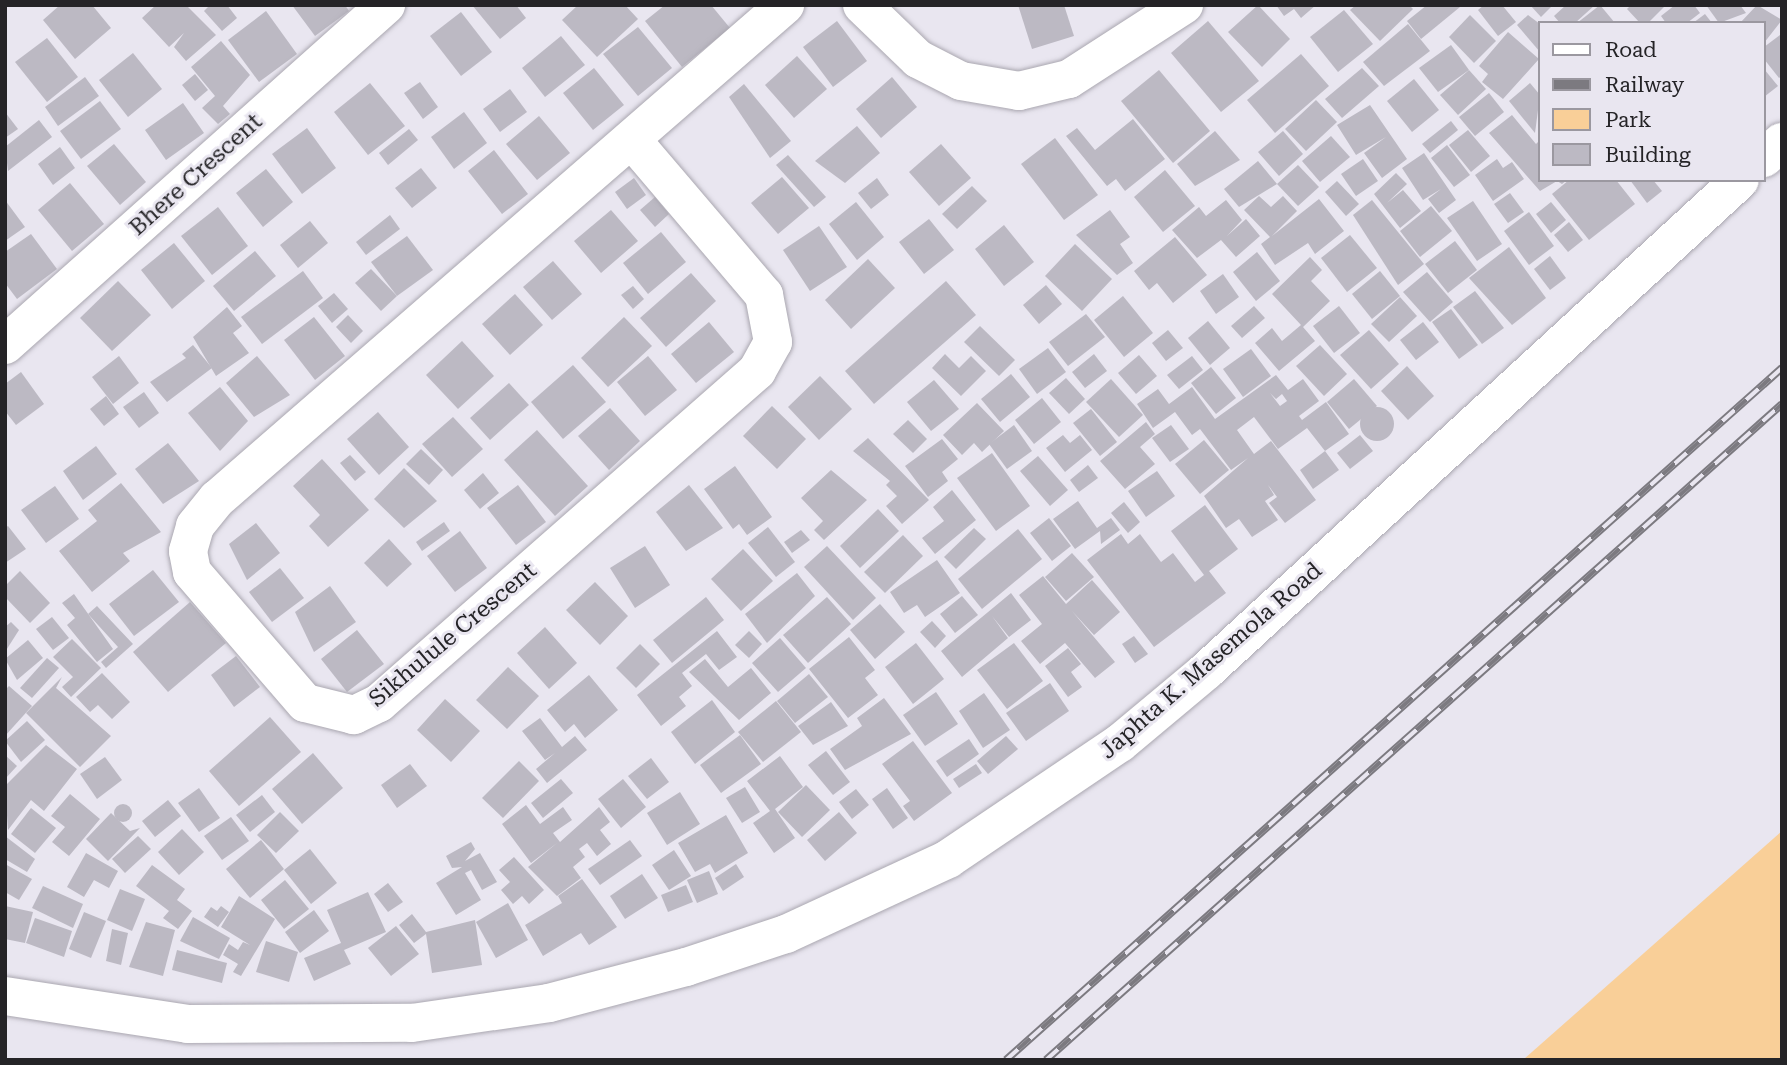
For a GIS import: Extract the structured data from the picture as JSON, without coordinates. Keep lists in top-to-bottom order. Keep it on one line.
{"streets":{"street":["Bhere Crescent","Sikhulule Crescent","Japhta K. Masemola Road"]},"legend":["Road","Railway","Park","Building"]}
